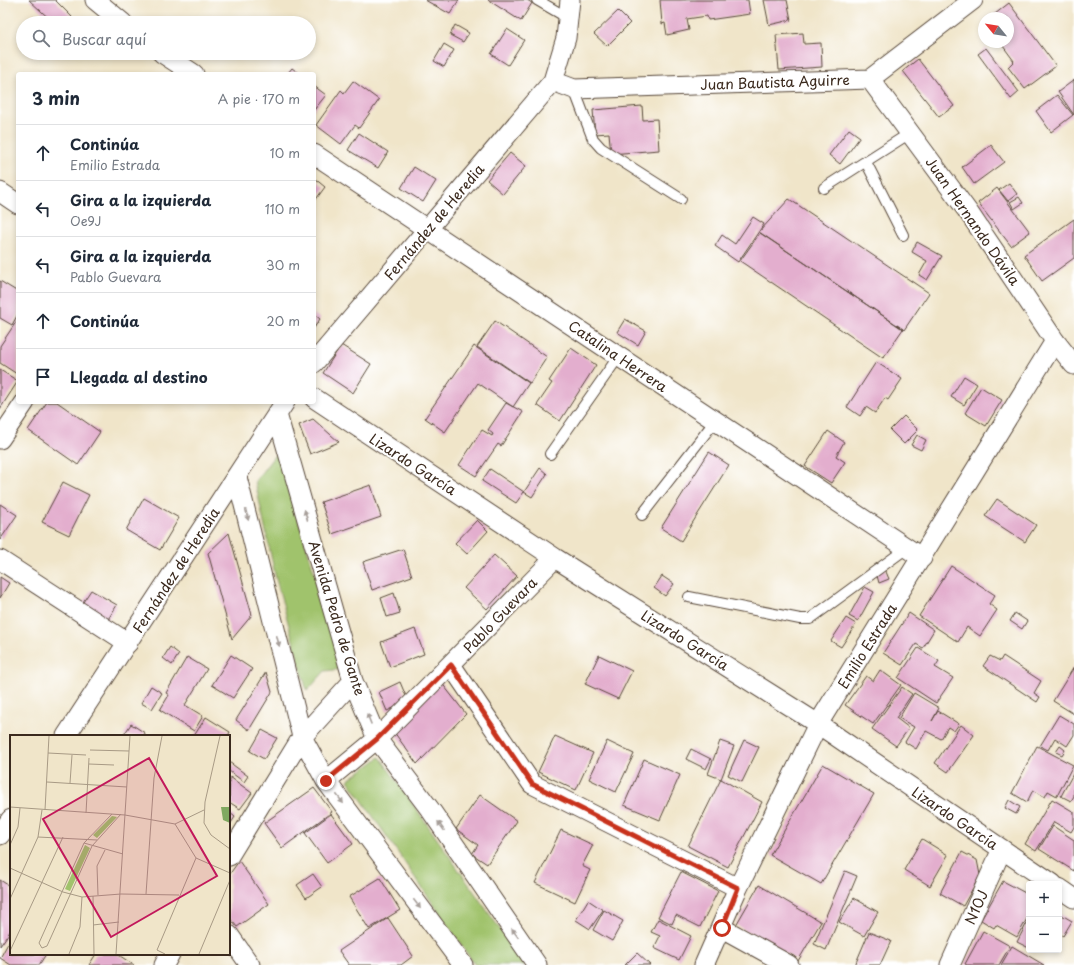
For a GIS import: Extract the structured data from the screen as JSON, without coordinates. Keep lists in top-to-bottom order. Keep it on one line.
{"streets":{"street":["Juan Bautista Aguirre","Juan Hernando Dávila","Fernández de Heredia","Catalina Herrera","Lizardo García","Pablo Guevara","Avenida Pedro de Gante","Emilio Estrada","N10J"]},"crossings":[["Juan Bautista Aguirre","Juan Hernando Dávila"],["Juan Bautista Aguirre","Fernández de Heredia"],["Juan Hernando Dávila","Emilio Estrada"],["Fernández de Heredia","Catalina Herrera"],["Fernández de Heredia","Avenida Pedro de Gante"],["Catalina Herrera","Emilio Estrada"],["Lizardo García","Pablo Guevara"],["Lizardo García","Emilio Estrada"],["Lizardo García","N10J"],["Pablo Guevara","Avenida Pedro de Gante"]],"north":"top left","page":{"search":"Buscar aquí","heading":["3 min","A pie · 170 m"],"list":[["Continúa","Emilio Estrada","10 m"],["Gira a la izquierda","Oe9J","110 m"],["Gira a la izquierda","Pablo Guevara","30 m"],["Continúa","20 m"],"Llegada al destino"],"map_buttons":["+","−"]}}
